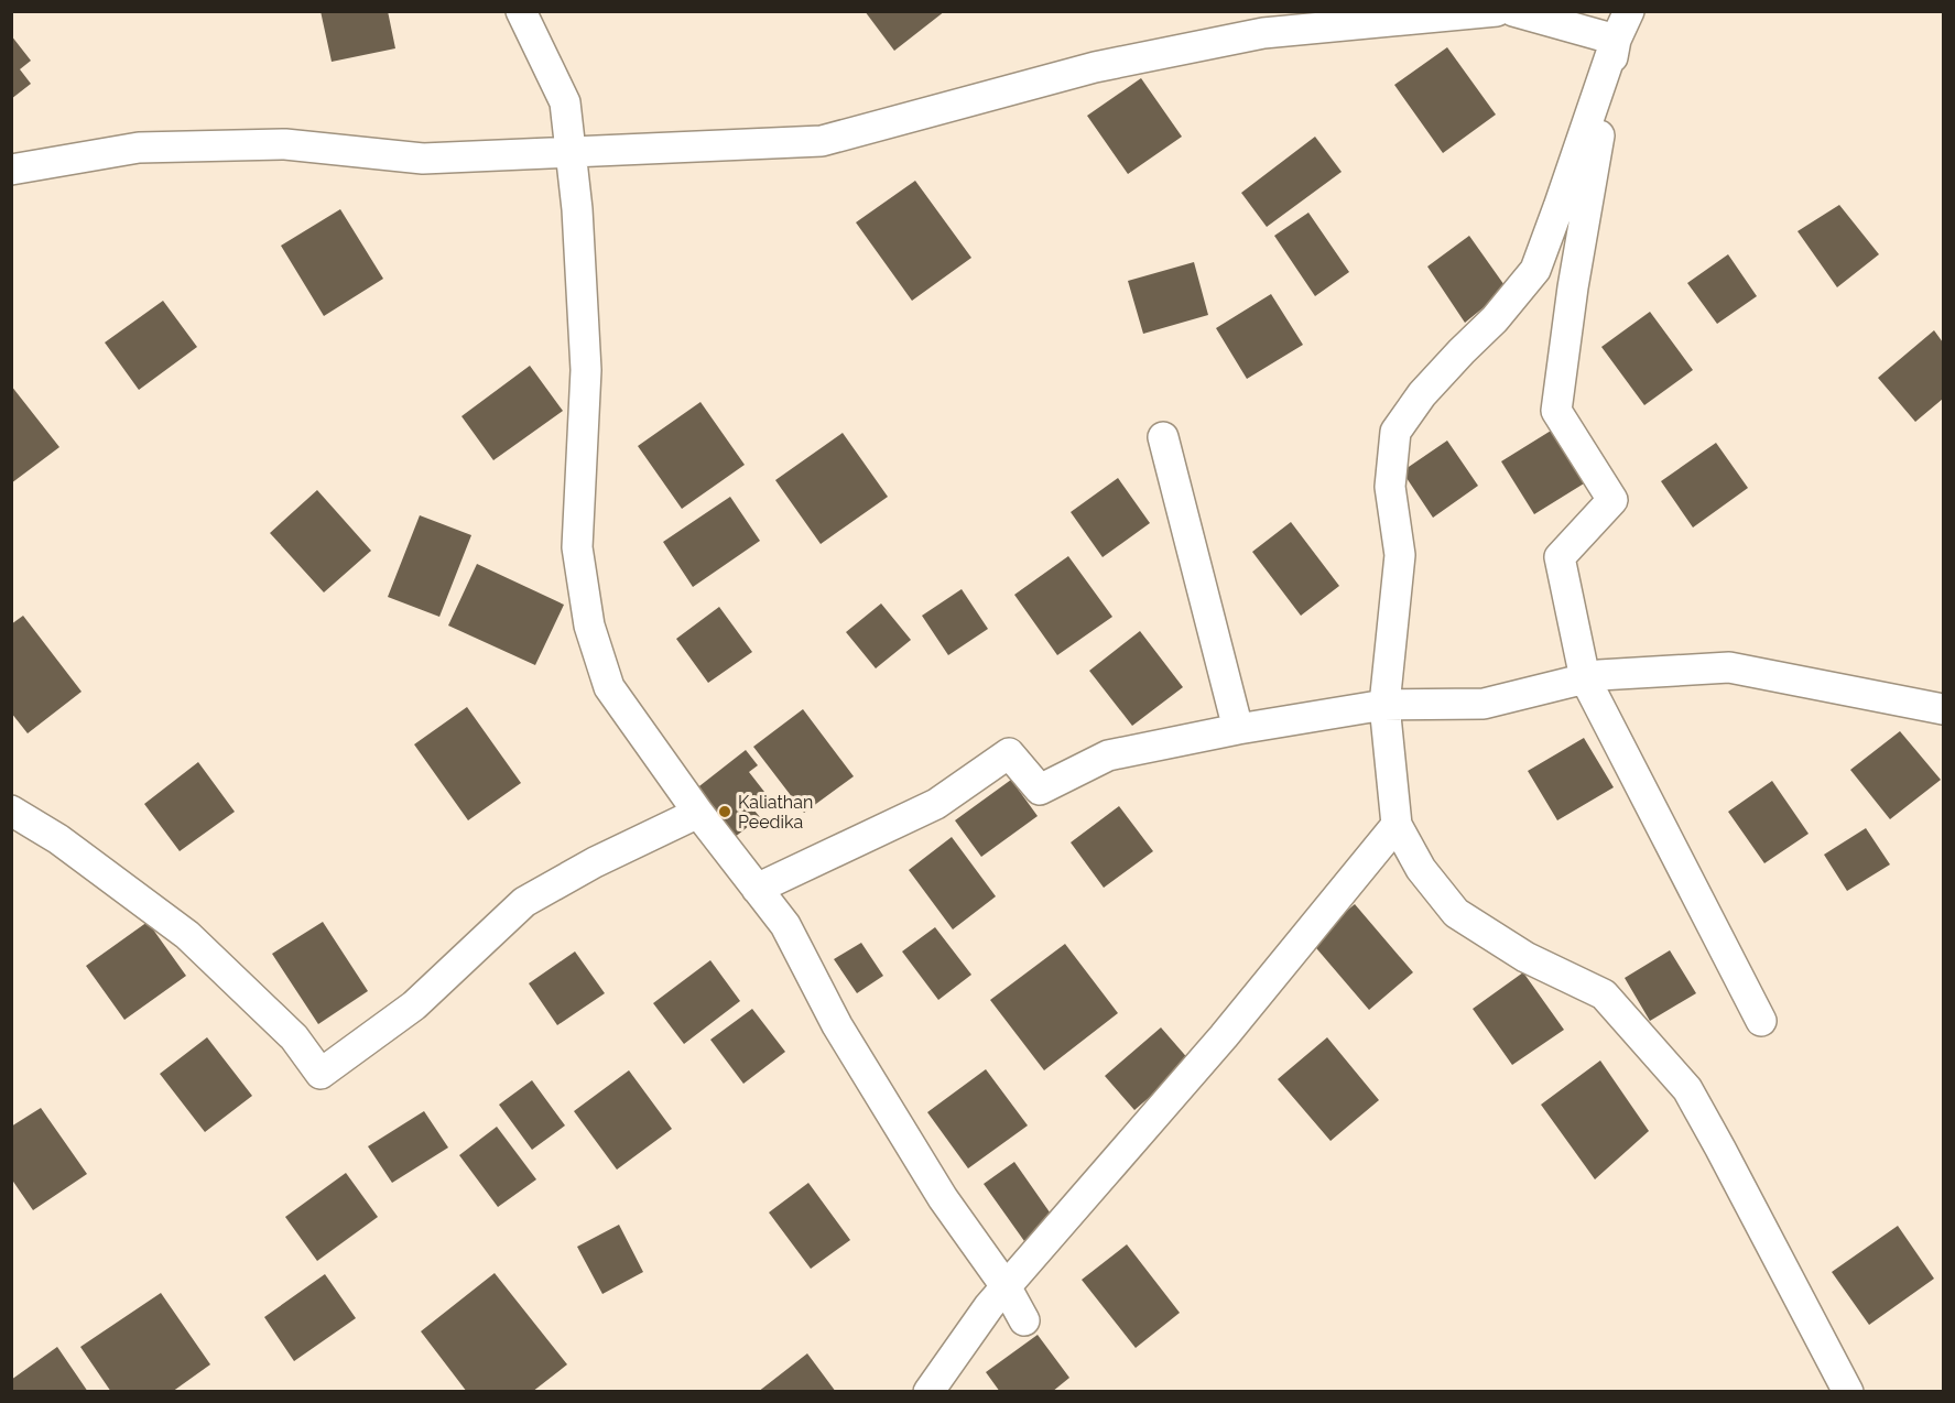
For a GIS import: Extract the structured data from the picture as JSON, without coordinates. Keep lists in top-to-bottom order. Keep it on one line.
{"places":["Kaliathan Peedika"]}
